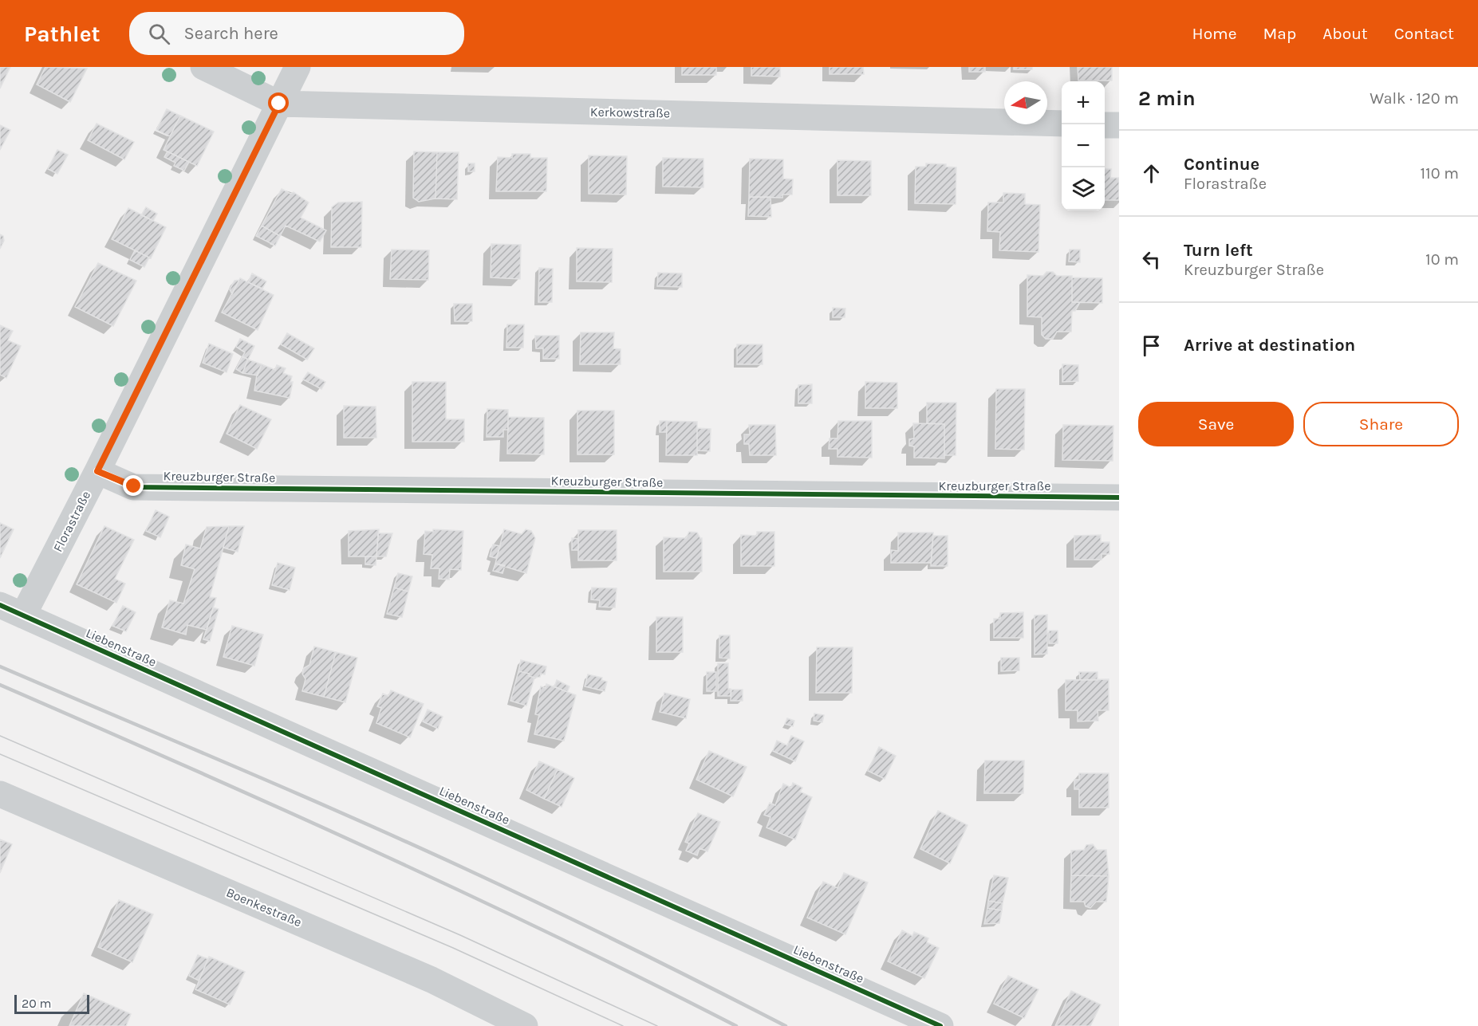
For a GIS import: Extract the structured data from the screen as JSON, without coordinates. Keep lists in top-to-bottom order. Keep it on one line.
{"streets":{"street":["Kerkowstraße","Kreuzburger Straße","Florastraße","Liebenstraße","Boenkestraße"]},"crossings":[["Kerkowstraße","Florastraße"],["Kreuzburger Straße","Florastraße"],["Florastraße","Liebenstraße"]],"scale_bar":"20 m","north":"left","page":{"header":"Pathlet","search":"Search here","nav":["Home","Map","About","Contact"],"heading":["2 min","Walk · 120 m"],"map_buttons":["+","−"],"list":[["Continue","Florastraße","110 m"],["Turn left","Kreuzburger Straße","10 m"],"Arrive at destination"],"buttons":["Save","Share"],"scale":"20 m"}}
